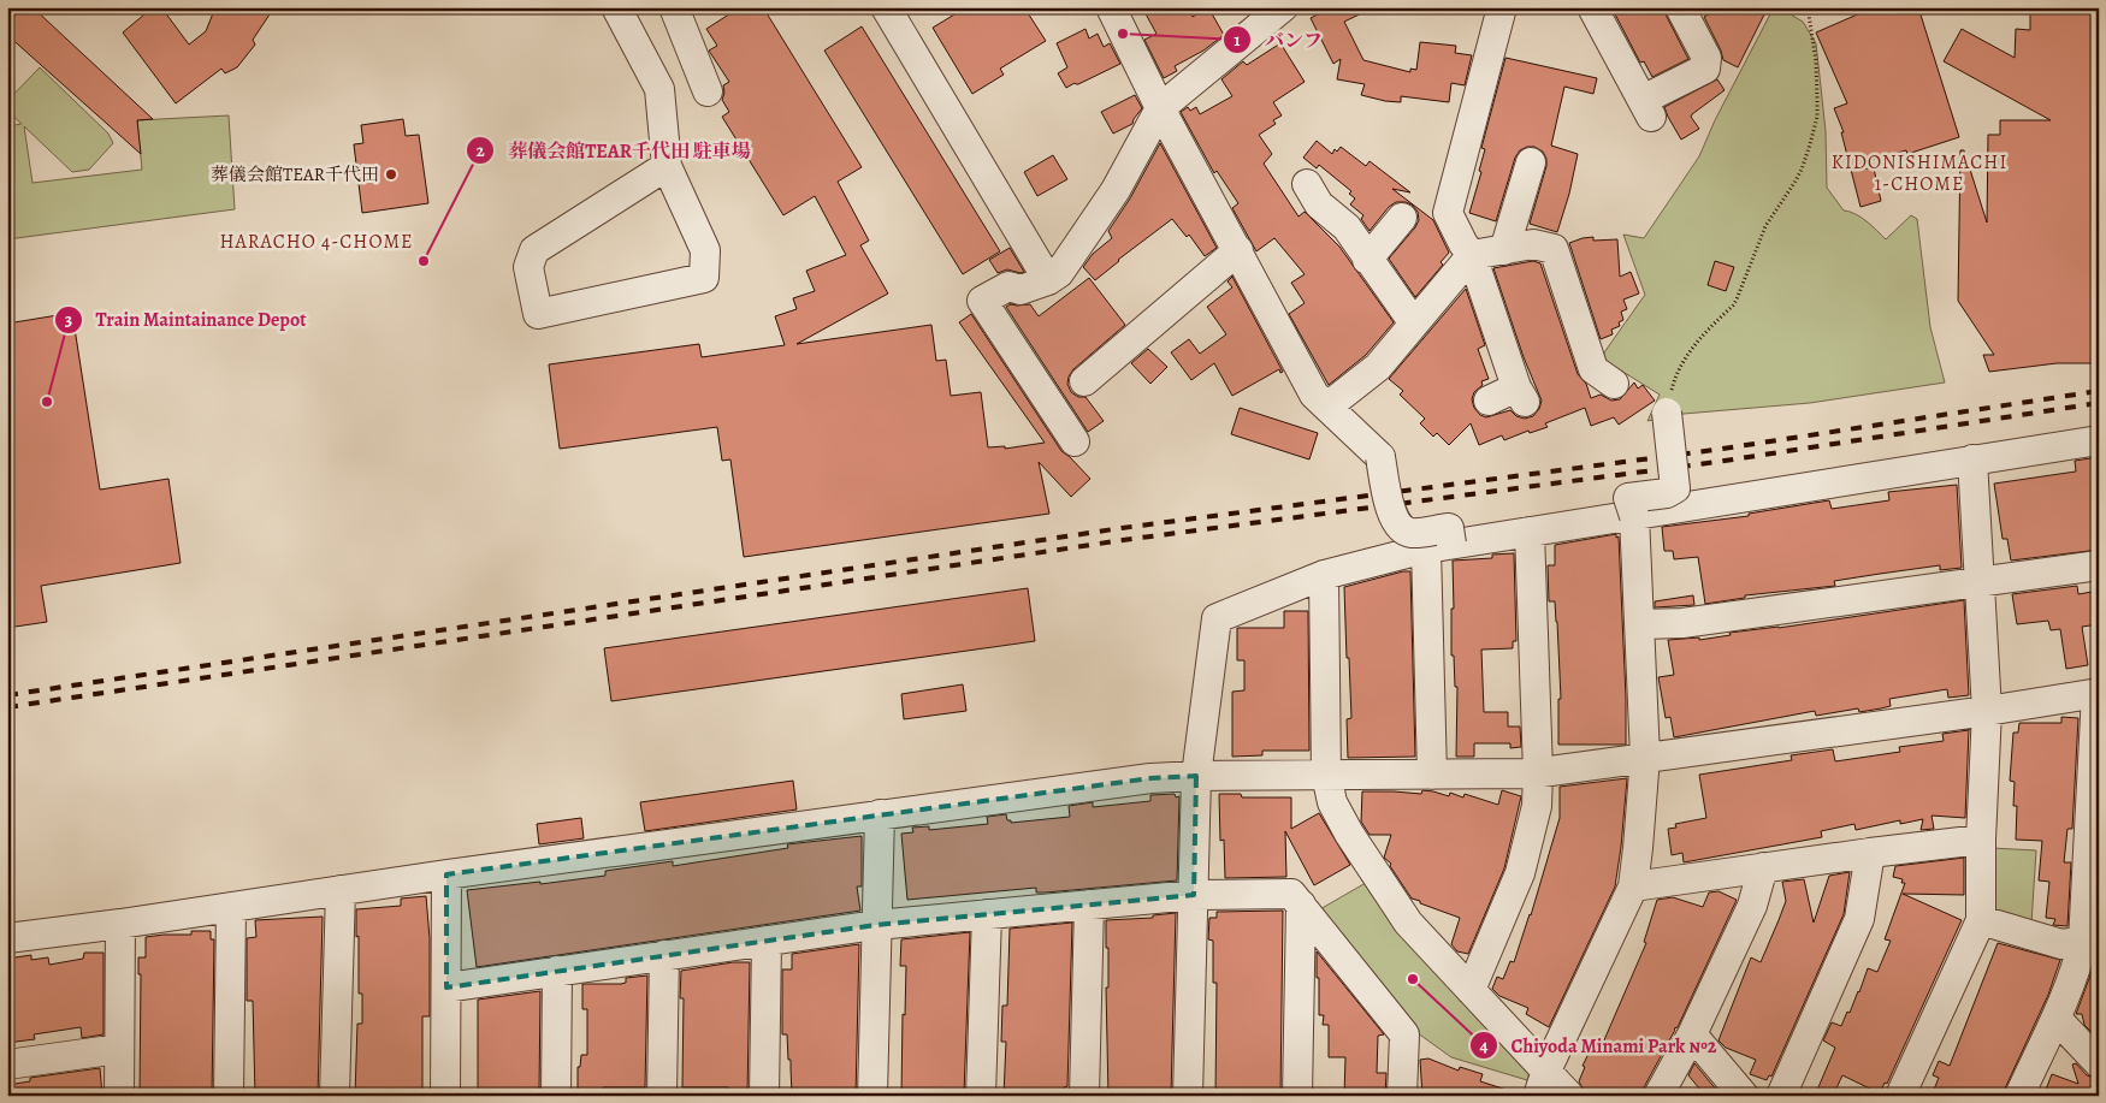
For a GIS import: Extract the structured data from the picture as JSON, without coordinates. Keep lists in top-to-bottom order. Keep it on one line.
{"districts":["KIDONISHIMACHI 1-CHOME","HARACHO 4-CHOME"],"places":["バンフ","葬儀会館TEAR千代田","葬儀会館TEAR千代田 駐車場","Train Maintainance Depot","Chiyoda Minami Park №2"]}
